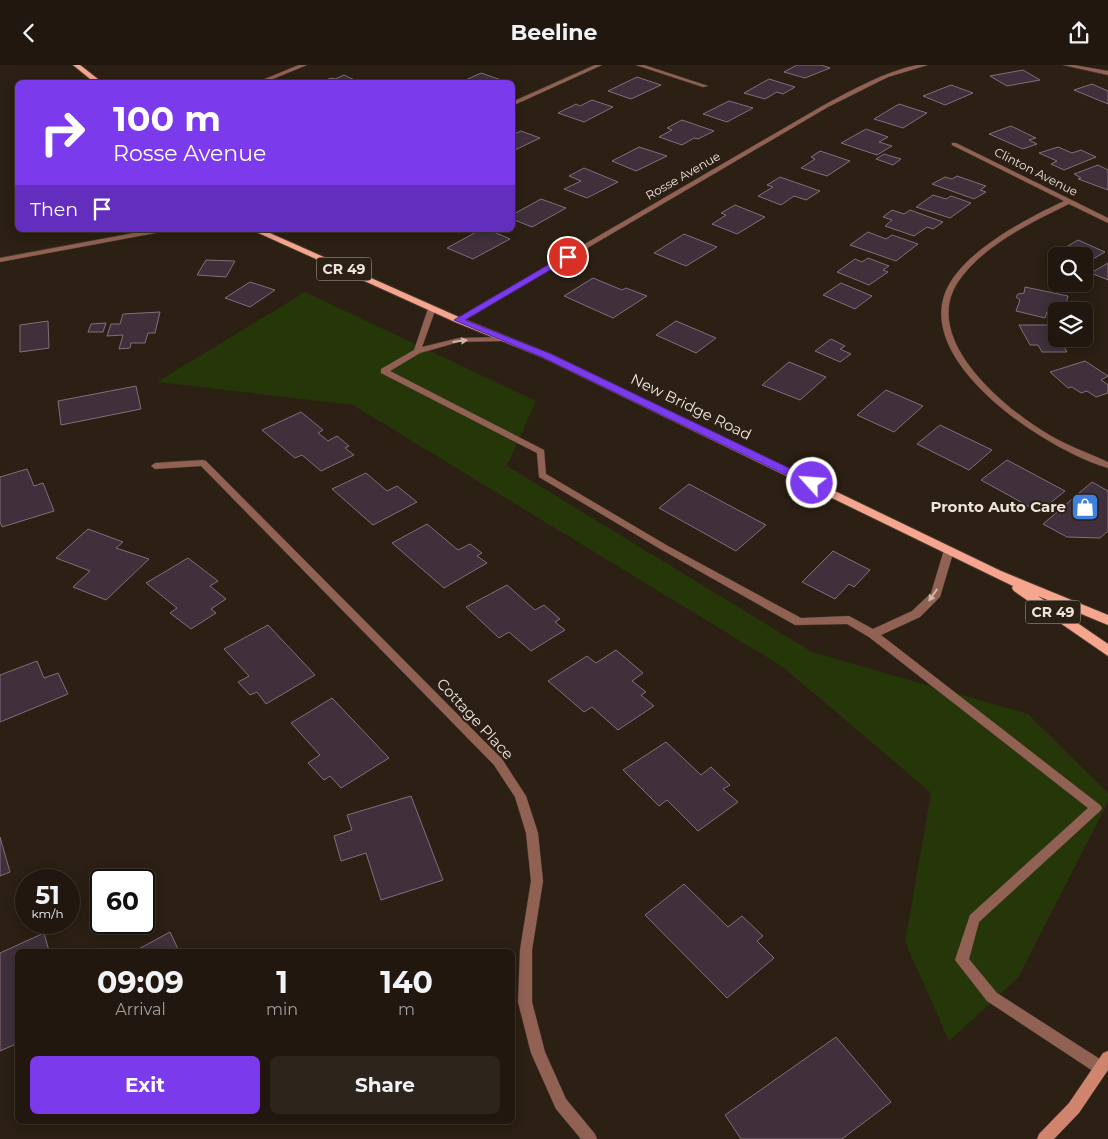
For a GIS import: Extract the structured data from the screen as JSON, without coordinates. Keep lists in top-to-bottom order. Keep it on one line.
{"streets":{"main road":["CR 49","New Bridge Road"],"street":["Clinton Avenue","Rosse Avenue","Cottage Place"]},"crossings":[["Rosse Avenue","New Bridge Road"],["CR 49","New Bridge Road"]],"places":{"shop":["Pronto Auto Care"]},"page":{"header":"Beeline","turn":["100 m","Rosse Avenue"],"then":"Then","speed":"51 km/h","limit":"60","eta":["09:09","Arrival","1","min","140","m"],"buttons":["Exit","Share"]}}
